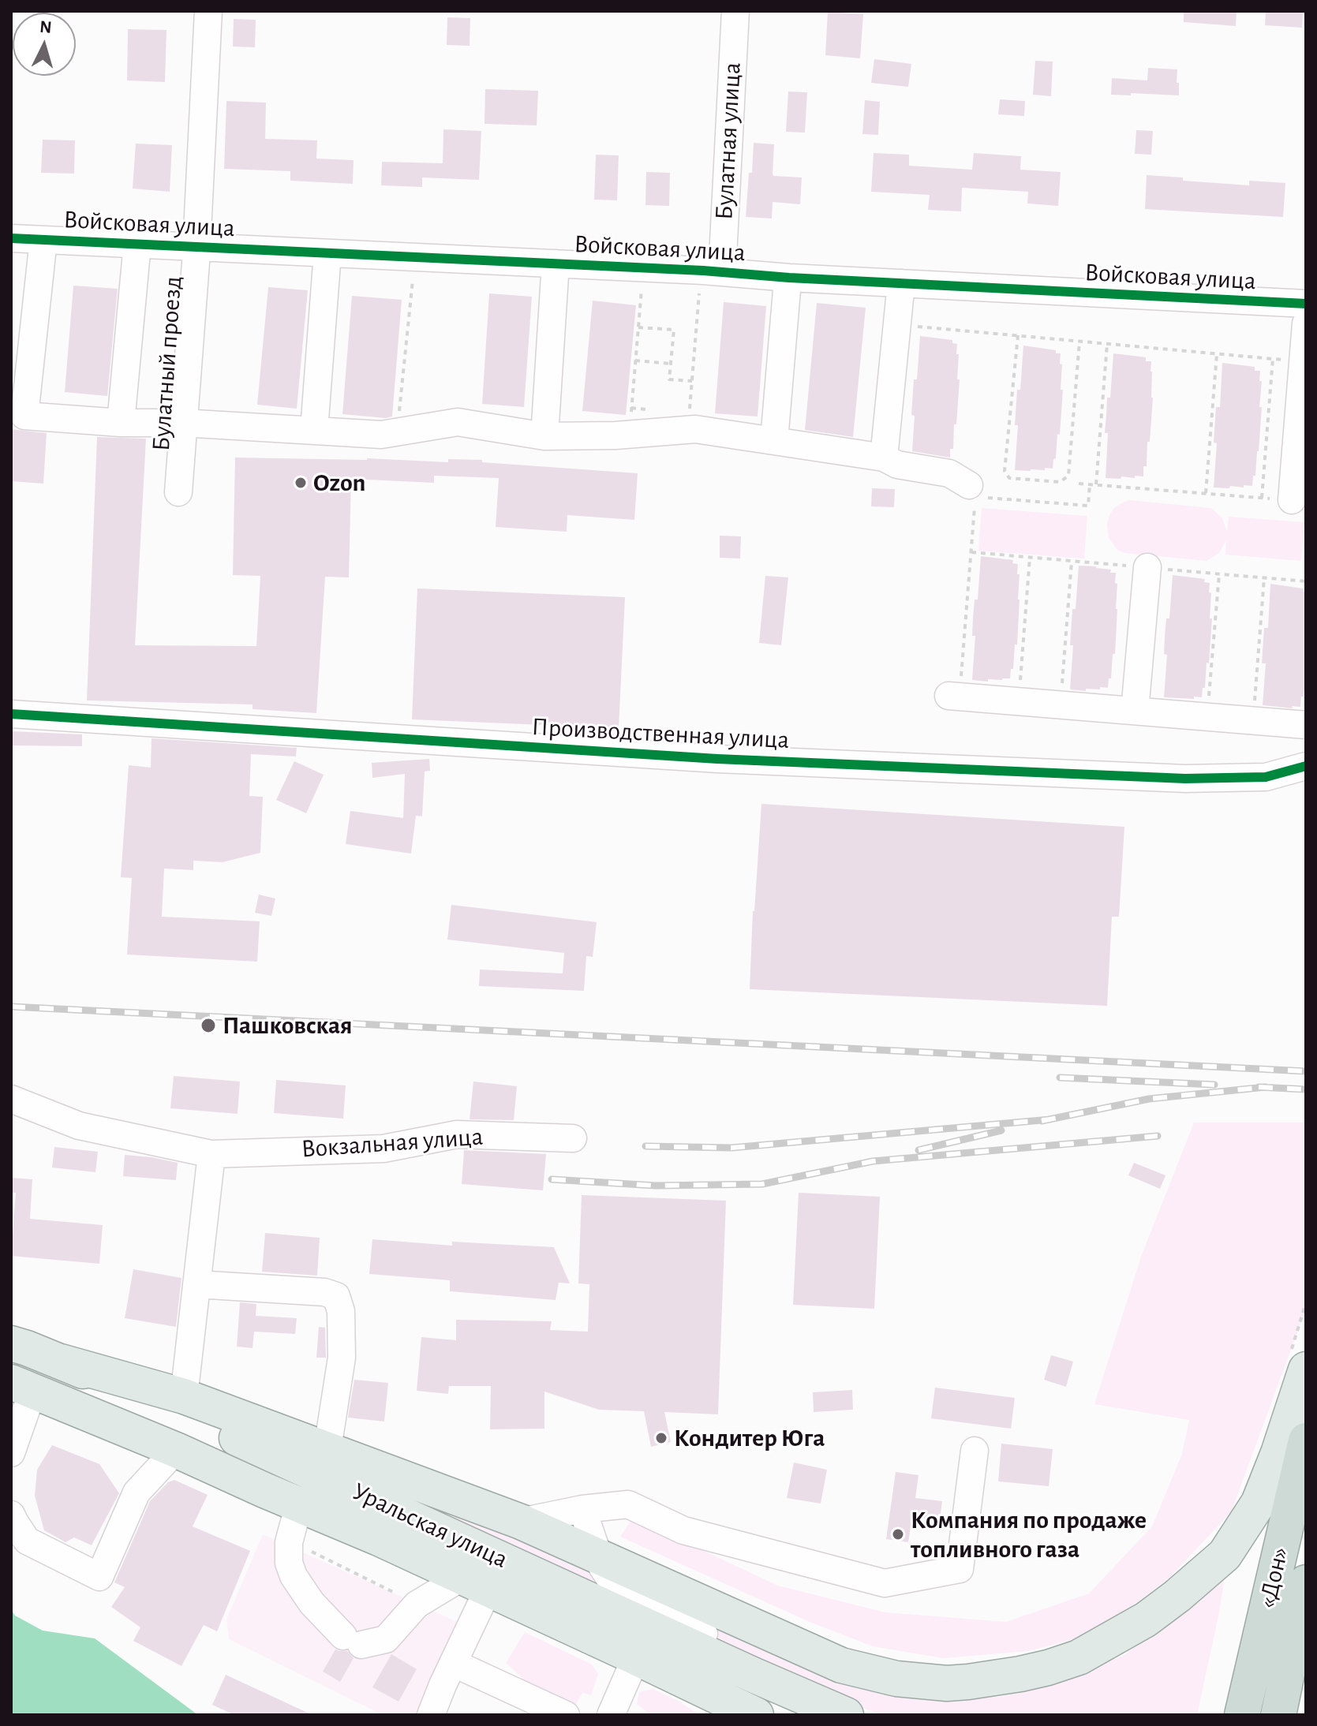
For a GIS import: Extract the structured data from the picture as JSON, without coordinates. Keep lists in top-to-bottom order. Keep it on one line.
{"streets":{"highway":["«Дон»"],"main road":["Уральская улица"],"street":["Булатная улица","Войсковая улица","Булатный проезд","Производственная улица","Вокзальная улица"]},"crossings":[["Булатная улица","Войсковая улица"],["Войсковая улица","Булатный проезд"]],"places":["Ozon","Пашковская","Кондитер Юга","Компания по продаже топливного газа"],"north":"top"}
